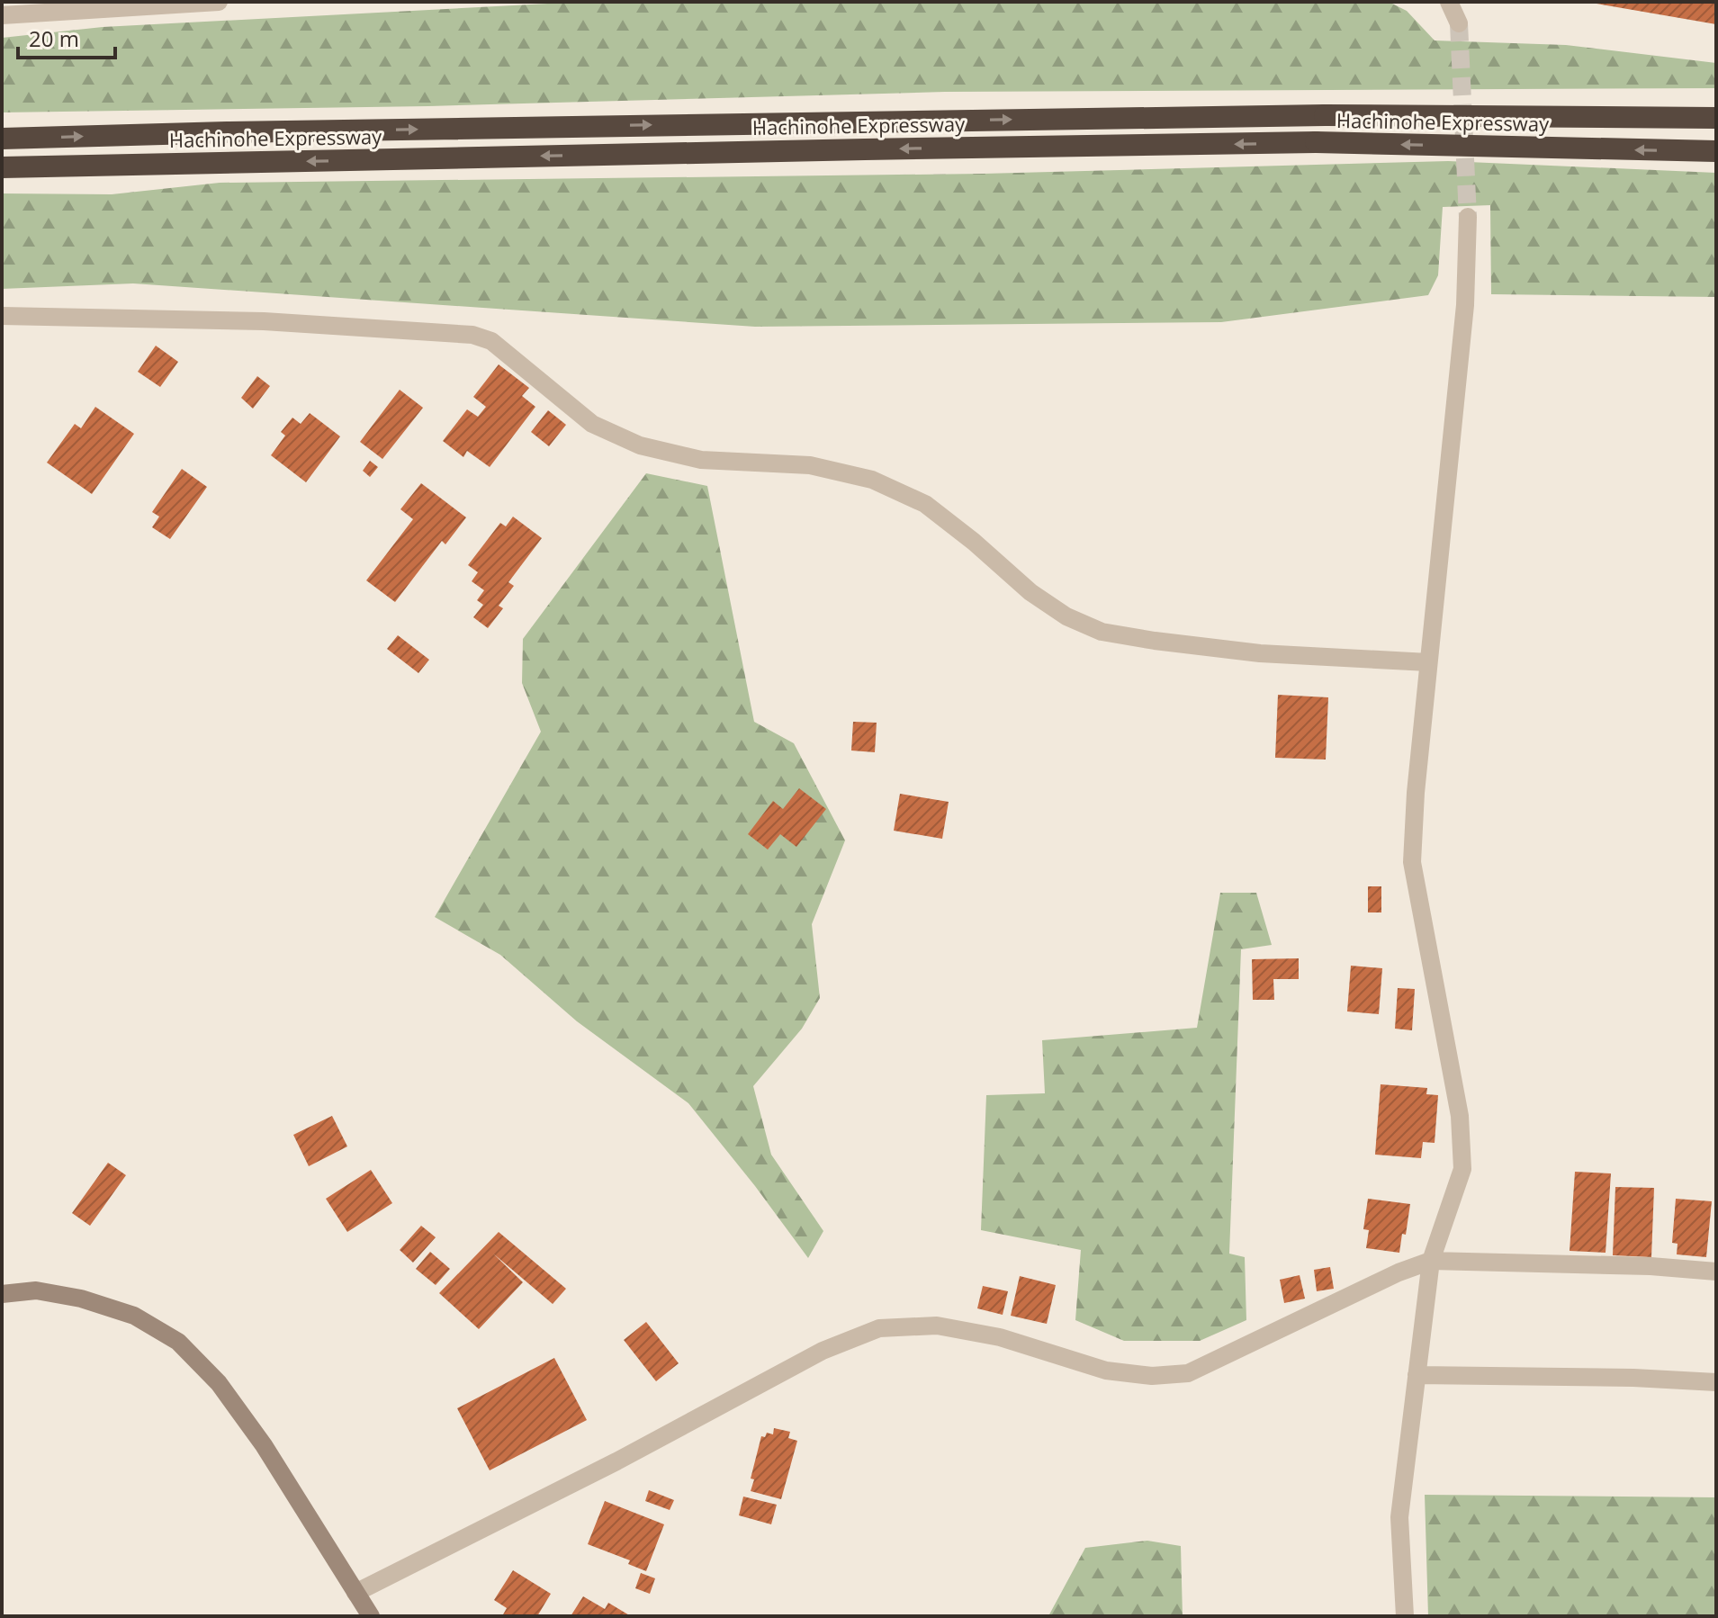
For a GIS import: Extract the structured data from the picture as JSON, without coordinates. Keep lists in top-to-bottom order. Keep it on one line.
{"streets":{"highway":["Hachinohe Expressway"]},"scale_bar":"20 m"}
